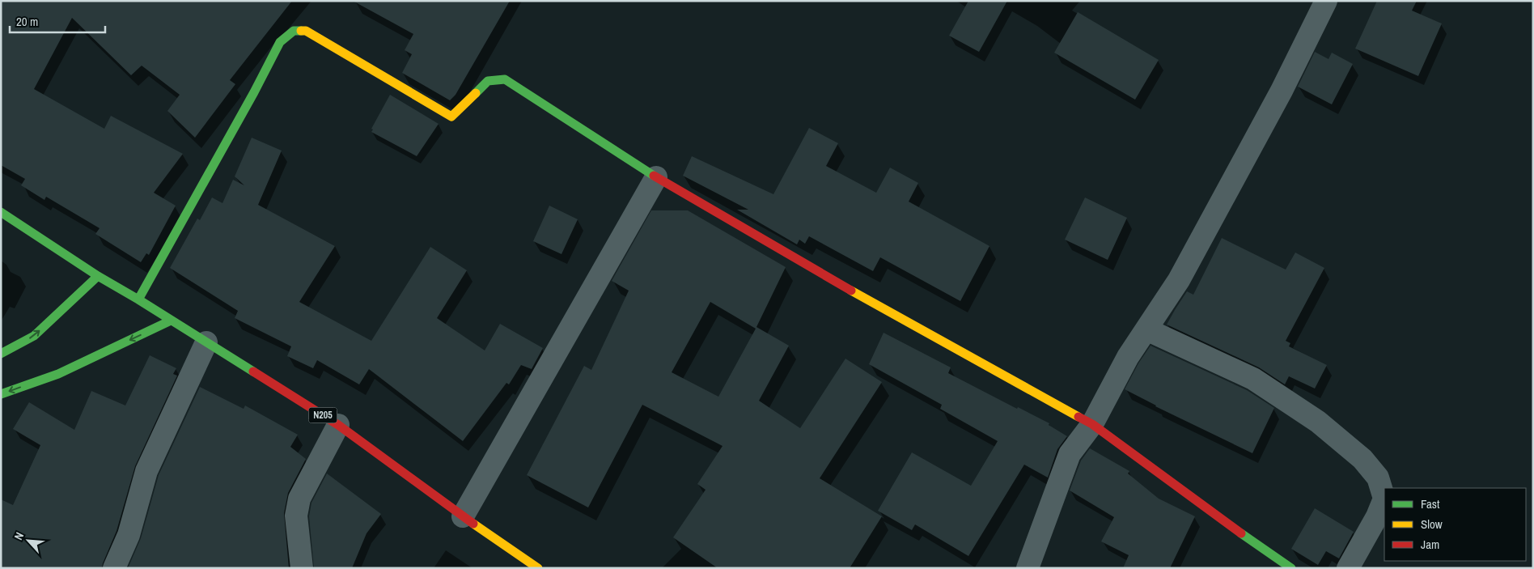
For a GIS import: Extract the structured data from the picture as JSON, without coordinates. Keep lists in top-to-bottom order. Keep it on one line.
{"streets":{"main road":["N205"]},"legend":["Fast","Slow","Jam"],"scale_bar":"20 m","north":"top left"}
